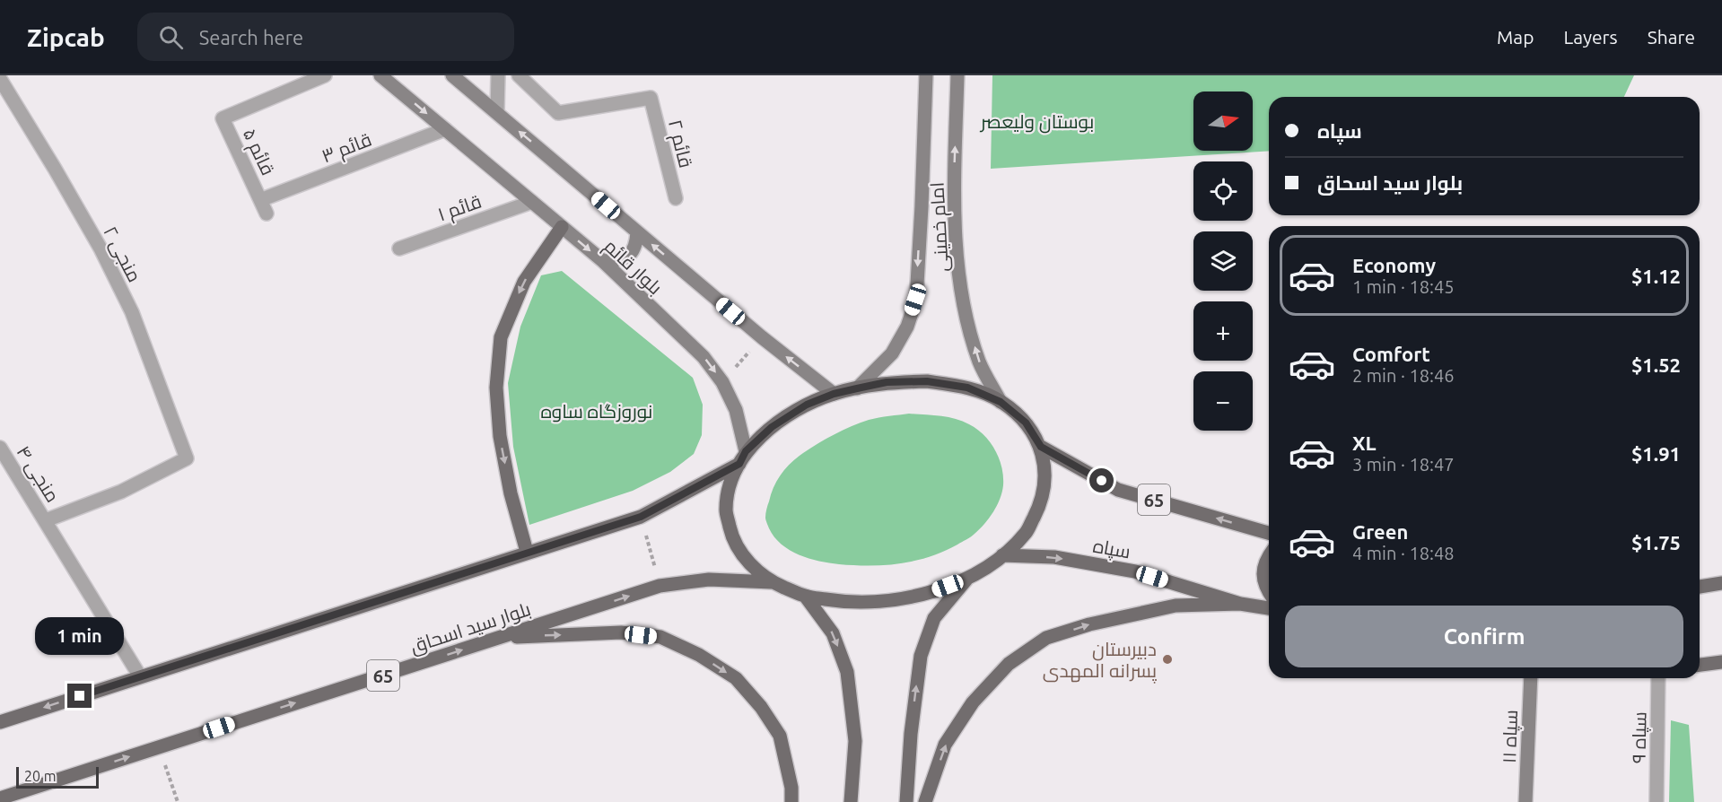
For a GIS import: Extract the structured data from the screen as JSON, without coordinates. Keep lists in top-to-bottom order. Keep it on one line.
{"streets":{"main road":["65","سپاه","بلوار سید اسحاق"],"street":["قائم ۲","قائم ۳","قائم ۵","قائم ۱","امام خمینی","منجی ۲","بلوار قائم","منجی ۴","سپاه ۱۱","سپاه ۹"]},"crossings":[["قائم ۳","قائم ۵"],["قائم ۳","بلوار قائم"],["قائم ۱","بلوار قائم"],["امام خمینی","65"],["منجی ۲","منجی ۴"],["بلوار قائم","65"],["منجی ۴","65"],["65","سپاه"],["65","بلوار سید اسحاق"]],"parks":["بوستان ولیعصر","نوروزگاه ساوه"],"places":["دبیرستان پسرانه المهدی"],"scale_bar":"20 m","north":"right","page":{"header":"Zipcab","search":"Search here","nav":["Map","Layers","Share"],"map_buttons":["+","−"],"banner":["سپاه","بلوار سید اسحاق"],"list":[{"name":"Economy","note":"1 min · 18:45","value":"$1.12"},{"name":"Comfort","note":"2 min · 18:46","value":"$1.52"},{"name":"XL","note":"3 min · 18:47","value":"$1.91"},{"name":"Green","note":"4 min · 18:48","value":"$1.75"}],"buttons":"Confirm","bubble":"1 min","scale":"20 m"}}
